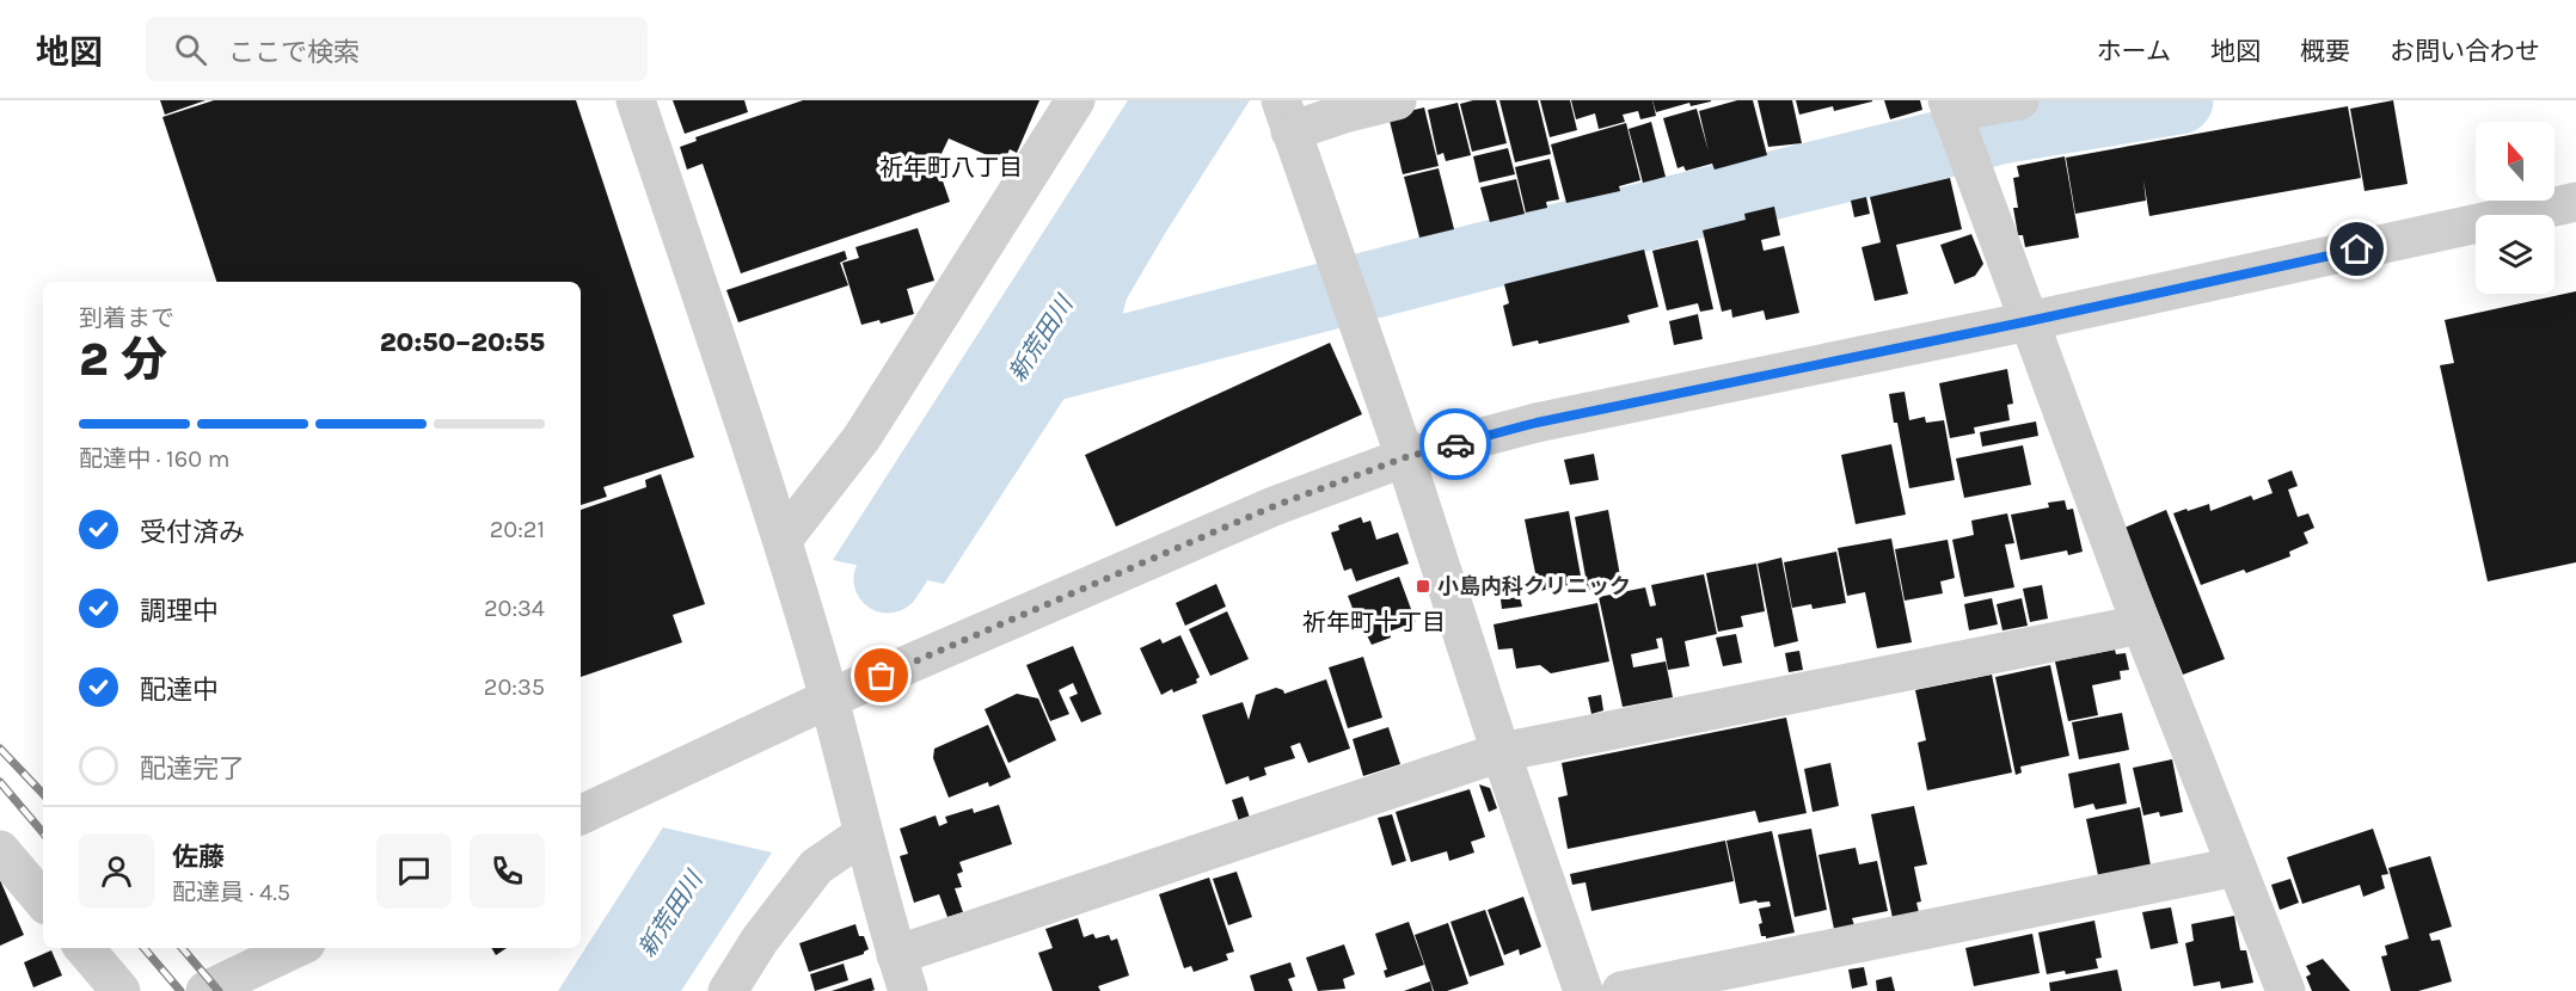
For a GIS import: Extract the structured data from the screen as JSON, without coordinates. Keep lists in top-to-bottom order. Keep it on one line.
{"districts":["祈年町八丁目","祈年町十丁目"],"water":["新荒田川"],"places":{"transit":["小島内科クリニック"]},"north":"top","page":{"header":"地図","search":"ここで検索","nav":["ホーム","地図","概要","お問い合わせ"],"heading":["2 分","到着まで","20:50–20:55"],"panel":["佐藤","配達員 · 4.5"],"bar":"配達中 · 160 m","list":[["受付済み","20:21"],["調理中","20:34"],["配達中","20:35"],"配達完了"]}}
